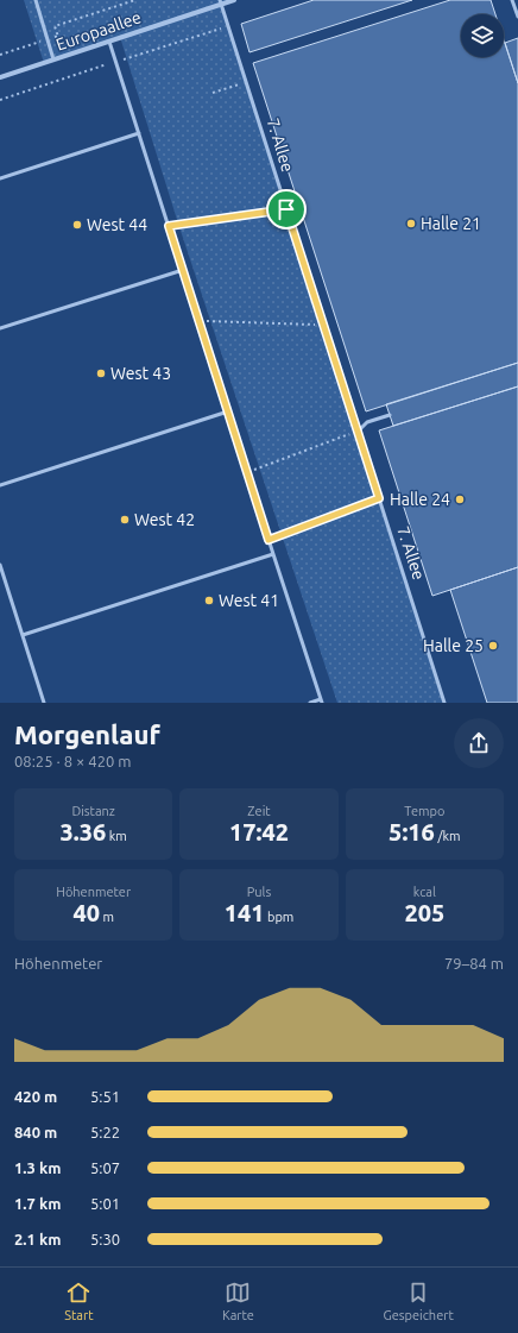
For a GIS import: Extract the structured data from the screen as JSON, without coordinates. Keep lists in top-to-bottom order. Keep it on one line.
{"streets":{"street":["Europaallee"],"lane":["7. Allee"]},"crossings":[["Europaallee","7. Allee"]],"places":["Halle 21","West 44","West 43","Halle 24","West 42","West 41","Halle 25"],"page":{"heading":["Morgenlauf","08:25 · 8 × 420 m"],"stats":[["Distanz","3.36 km"],["Zeit","17:42"],["Tempo","5:16 /km"],["Höhenmeter","40 m"],["Puls","141 bpm"],["kcal","205"]],"chart":["Höhenmeter","79–84 m"],"list":[{"name":"420 m","note":"5:51"},{"name":"840 m","note":"5:22"},{"name":"1.3 km","note":"5:07"},{"name":"1.7 km","note":"5:01"},{"name":"2.1 km","note":"5:30"}],"tabs":["Start","Karte","Gespeichert"]}}
